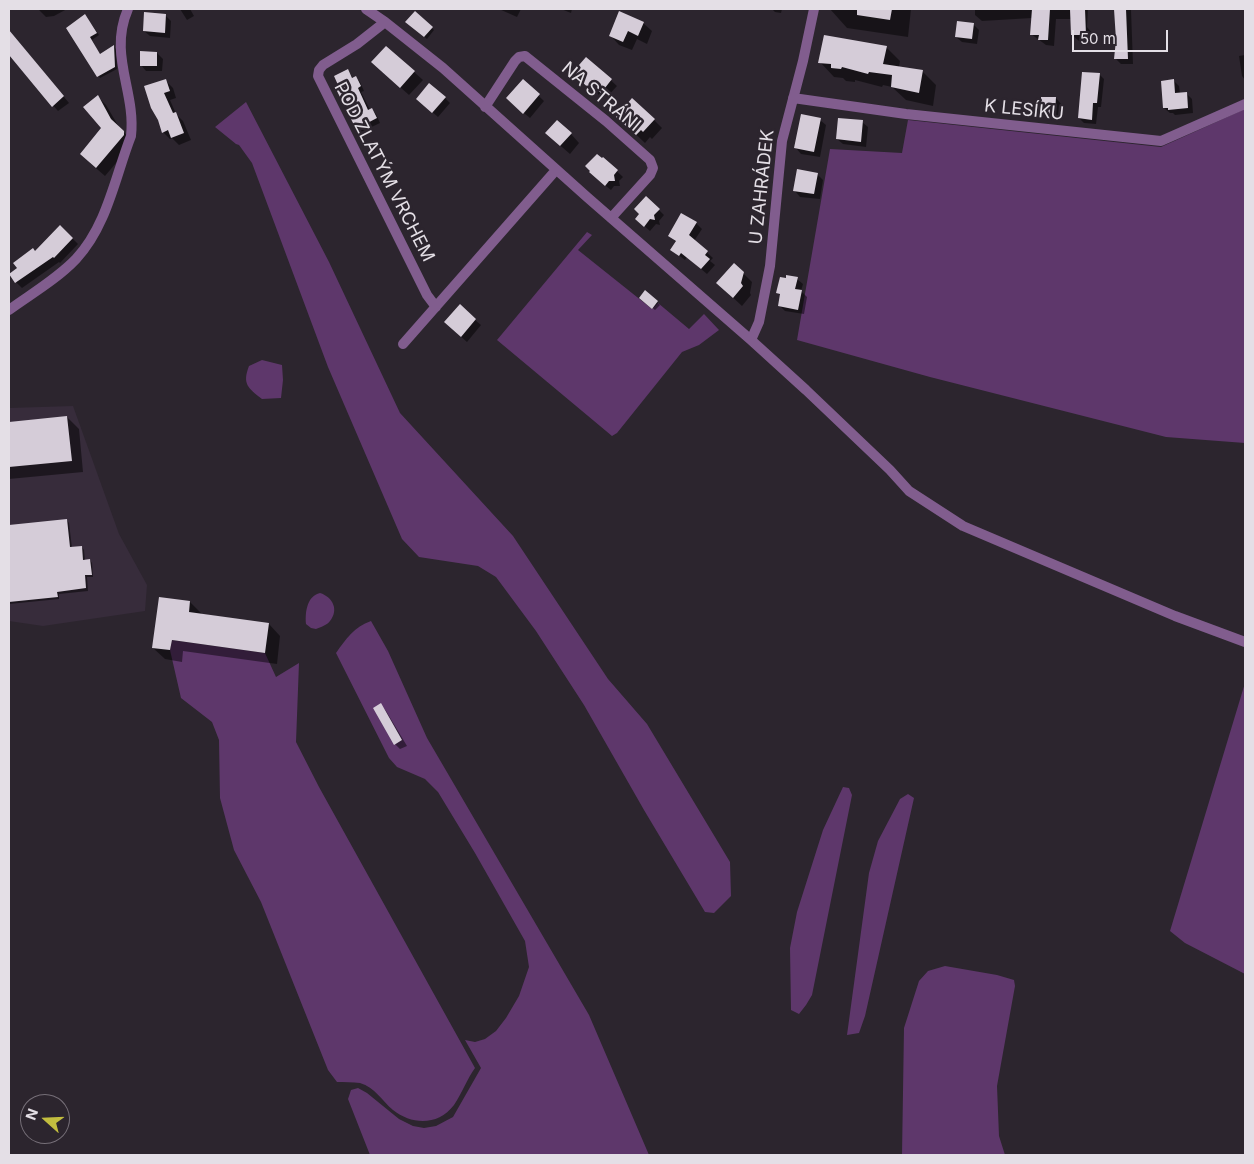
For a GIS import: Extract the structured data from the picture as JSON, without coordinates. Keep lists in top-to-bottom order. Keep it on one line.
{"streets":{"street":["NA STRÁNI","K LESÍKU","POD ZLATÝM VRCHEM","U ZAHRÁDEK"]},"crossings":[["K LESÍKU","U ZAHRÁDEK"]],"scale_bar":"50 m","north":"left"}
